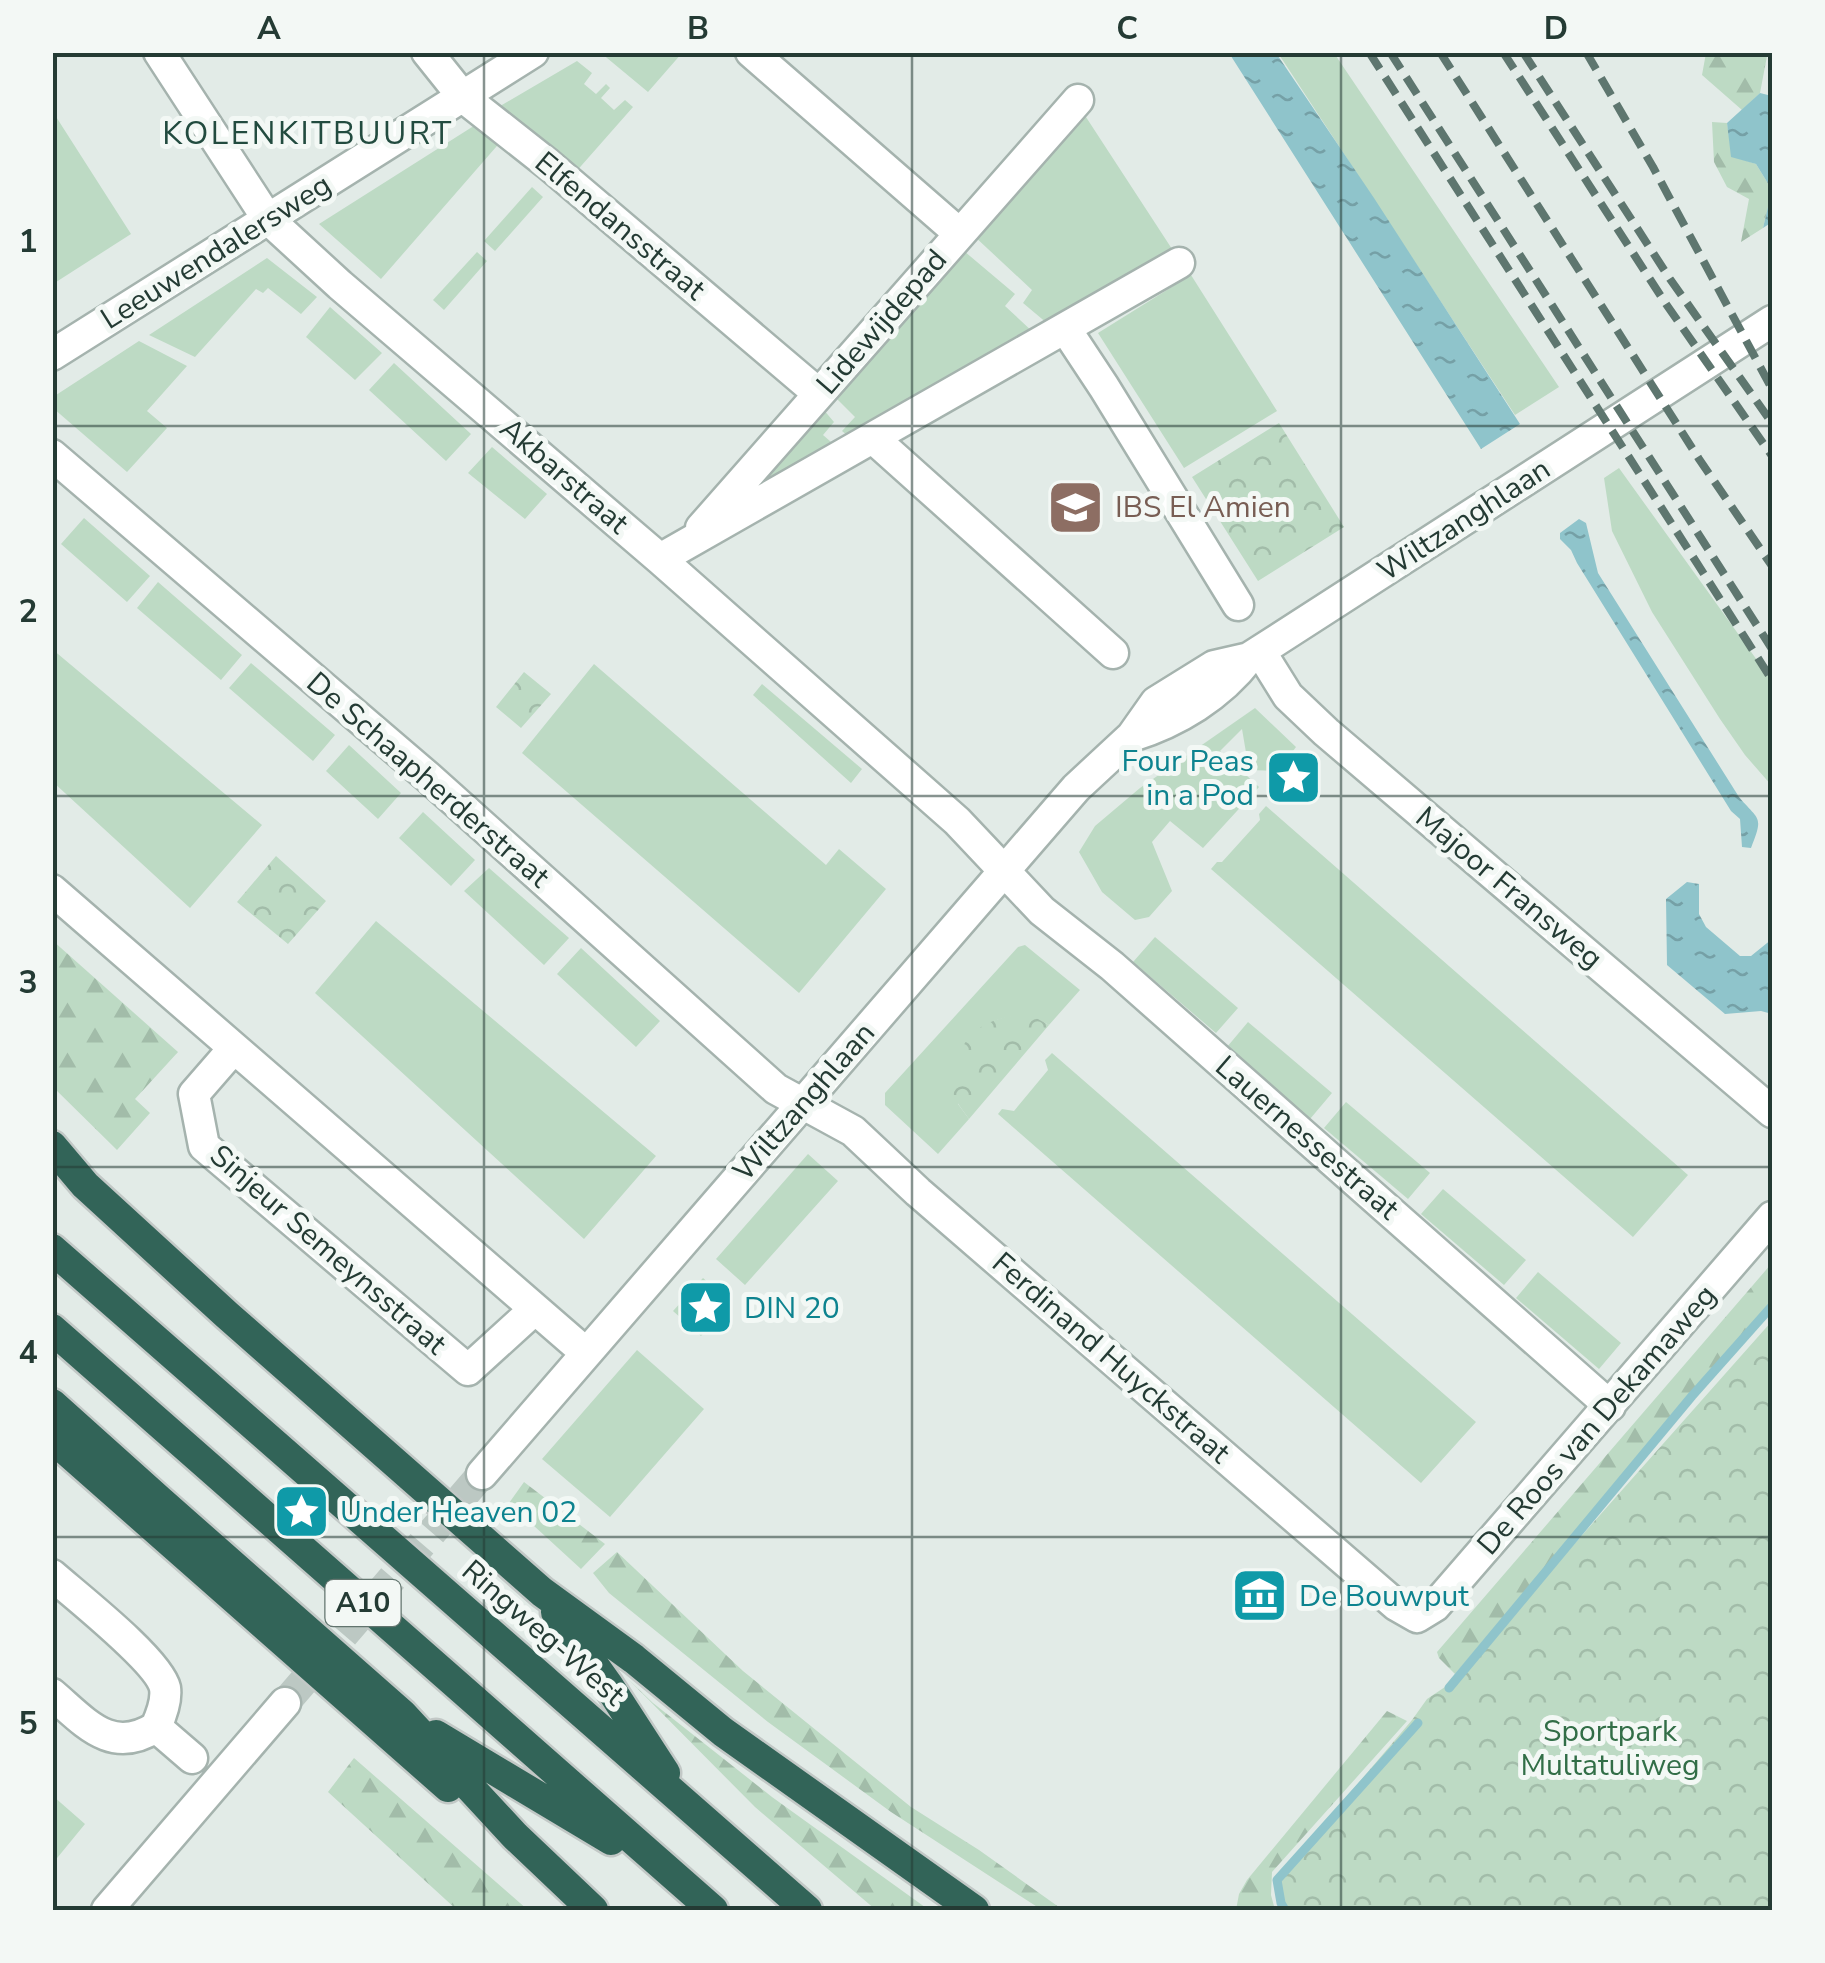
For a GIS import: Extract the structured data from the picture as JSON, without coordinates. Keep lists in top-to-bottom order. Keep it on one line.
{"streets":{"highway":["A10","Ringweg-West"],"street":["Elfendansstraat","Leeuwendalersweg","Lidewijdepad","Akbarstraat","Wiltzanghlaan","De Schaapherderstraat","Majoor Fransweg","Lauernessestraat","Sinjeur Semeynsstraat","Ferdinand Huyckstraat","De Roos van Dekamaweg"]},"crossings":[["Elfendansstraat","Leeuwendalersweg"],["Elfendansstraat","Lidewijdepad"],["Leeuwendalersweg","Akbarstraat"],["Lidewijdepad","Akbarstraat"],["Akbarstraat","Wiltzanghlaan"],["Akbarstraat","Lauernessestraat"],["Wiltzanghlaan","De Schaapherderstraat"],["Wiltzanghlaan","Majoor Fransweg"],["Wiltzanghlaan","Lauernessestraat"],["Wiltzanghlaan","Ferdinand Huyckstraat"],["De Schaapherderstraat","Ferdinand Huyckstraat"],["Lauernessestraat","De Roos van Dekamaweg"],["Ferdinand Huyckstraat","De Roos van Dekamaweg"],["A10","Ringweg-West"]],"districts":["KOLENKITBUURT"],"parks":["Sportpark Multatuliweg"],"places":{"school or university":["IBS El Amien"],"place":["Four Peas in a Pod","DIN 20","Under Heaven 02"],"museum":["De Bouwput"]},"grid":{"columns":["A","B","C","D"],"rows":["1","2","3","4","5"]}}
